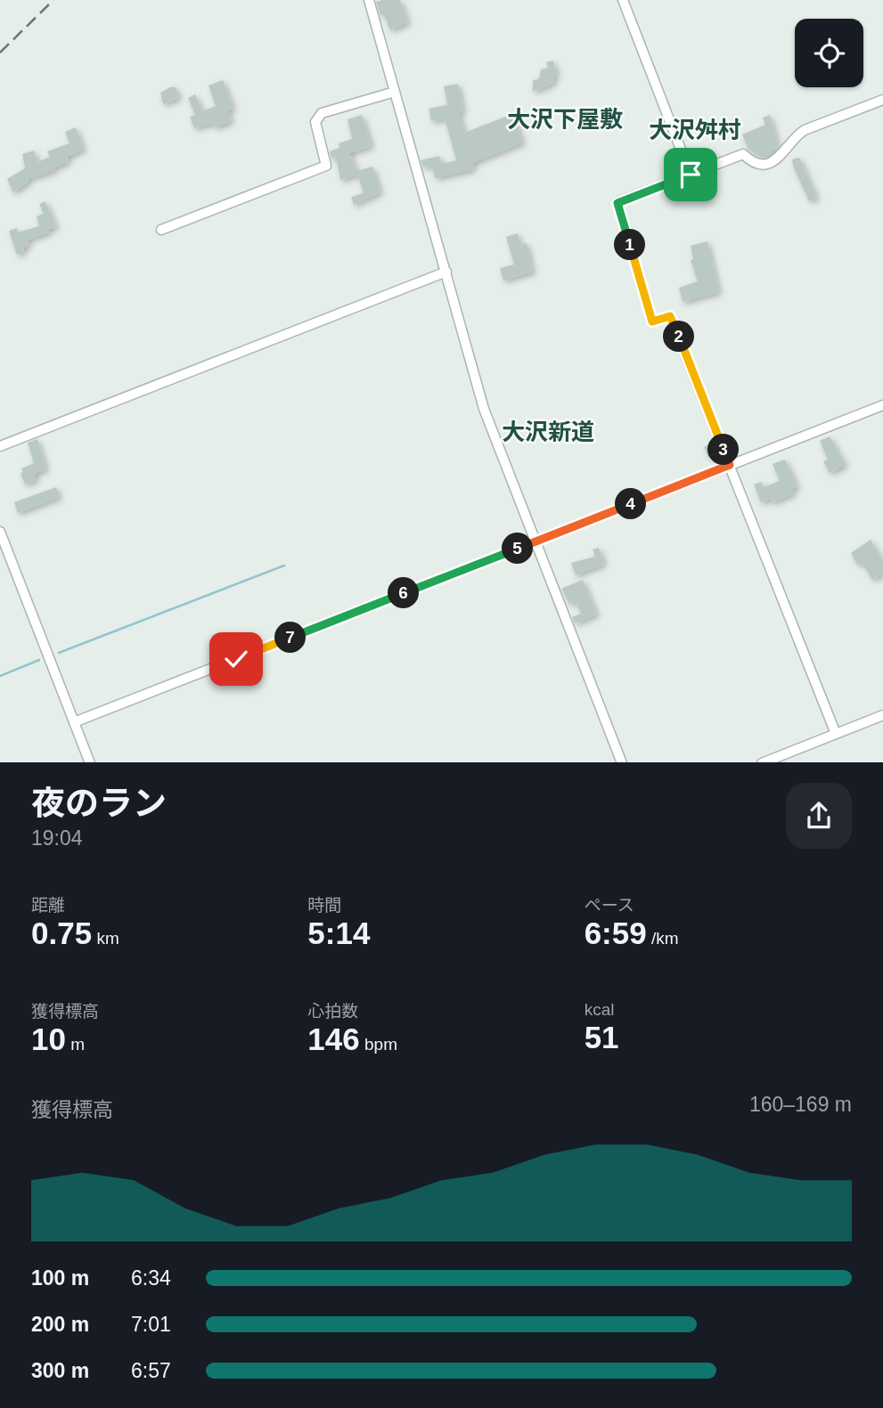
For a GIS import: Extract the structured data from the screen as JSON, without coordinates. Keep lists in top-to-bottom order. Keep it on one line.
{"districts":["大沢下屋敷","大沢舛村","大沢新道"],"page":{"pins":["1","2","3","4","5","6","7"],"heading":["夜のラン","19:04"],"stats":[["距離","0.75 km"],["時間","5:14"],["ペース","6:59 /km"],["獲得標高","10 m"],["心拍数","146 bpm"],["kcal","51"]],"chart":["獲得標高","160–169 m"],"list":[{"name":"100 m","note":"6:34"},{"name":"200 m","note":"7:01"},{"name":"300 m","note":"6:57"}]}}
